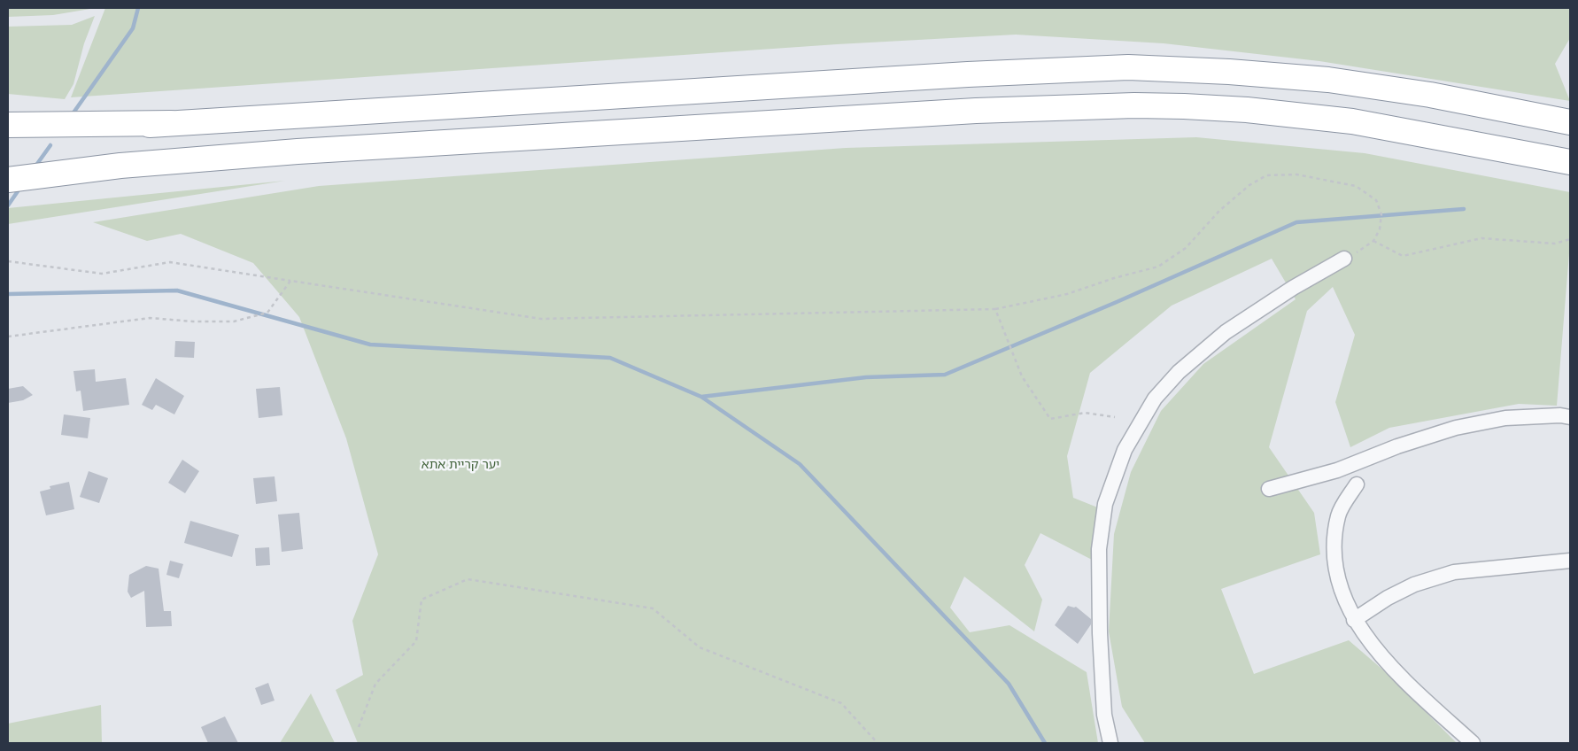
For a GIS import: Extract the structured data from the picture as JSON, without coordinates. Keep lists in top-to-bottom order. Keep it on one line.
{"parks":["יער קריית אתא"]}
